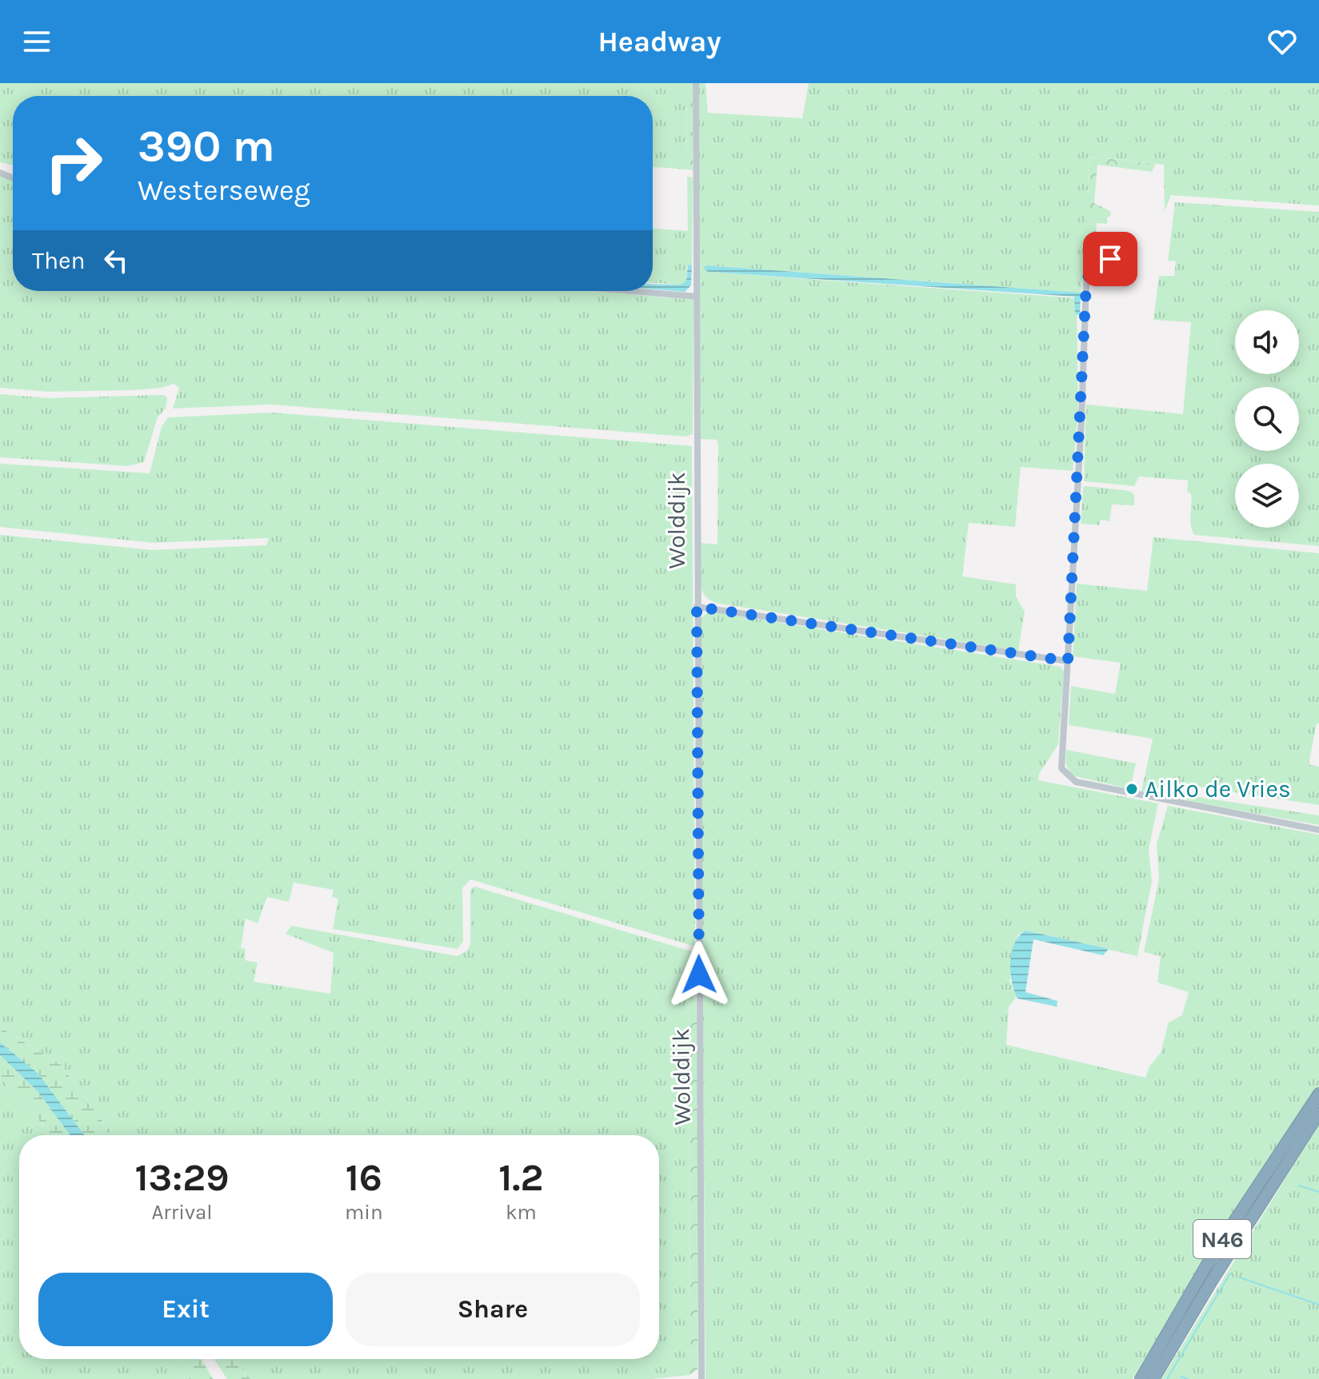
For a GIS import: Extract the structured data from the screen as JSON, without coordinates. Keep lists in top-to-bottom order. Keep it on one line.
{"streets":{"highway":["N46"],"street":["Wolddijk"]},"places":["Ailko de Vries"],"page":{"header":"Headway","turn":["390 m","Westerseweg"],"then":"Then","eta":["13:29","Arrival","16","min","1.2","km"],"buttons":["Exit","Share"]}}
